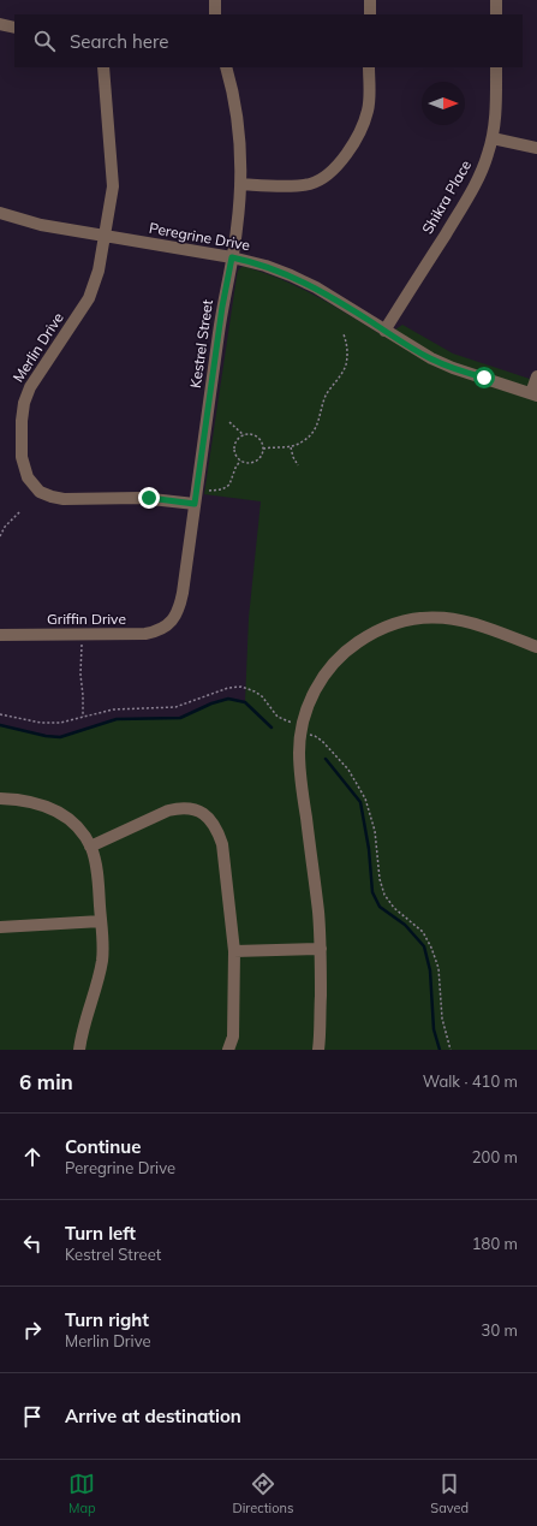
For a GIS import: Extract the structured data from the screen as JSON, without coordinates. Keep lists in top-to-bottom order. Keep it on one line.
{"streets":{"street":["Shikra Place","Peregrine Drive","Kestrel Street","Merlin Drive","Griffin Drive"]},"crossings":[["Shikra Place","Peregrine Drive"],["Peregrine Drive","Kestrel Street"],["Peregrine Drive","Merlin Drive"],["Kestrel Street","Merlin Drive"],["Kestrel Street","Griffin Drive"]],"north":"right","page":{"search":"Search here","heading":["6 min","Walk · 410 m"],"list":[["Continue","Peregrine Drive","200 m"],["Turn left","Kestrel Street","180 m"],["Turn right","Merlin Drive","30 m"],"Arrive at destination"],"nav":["Map","Directions","Saved"]}}
